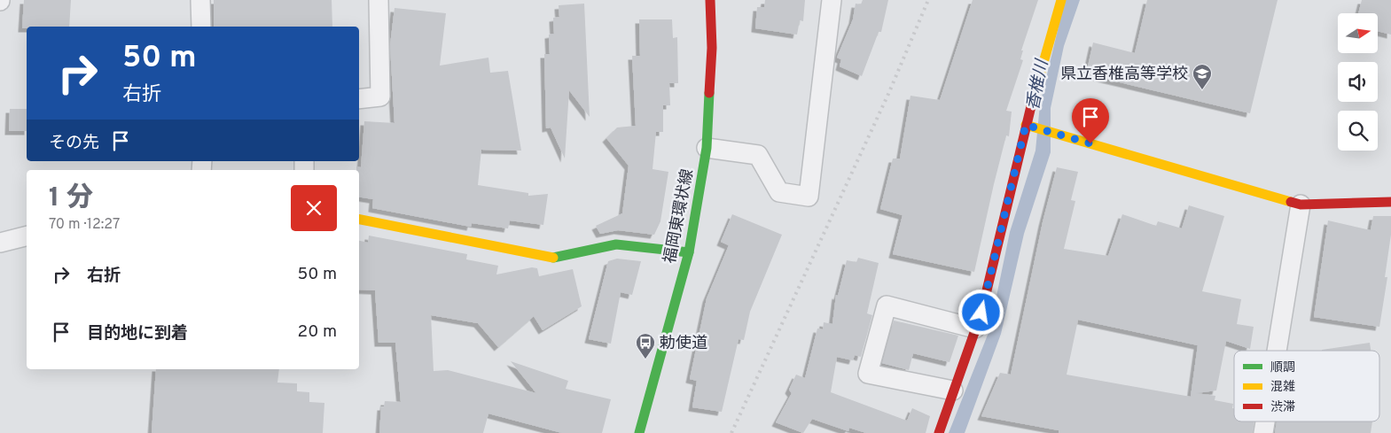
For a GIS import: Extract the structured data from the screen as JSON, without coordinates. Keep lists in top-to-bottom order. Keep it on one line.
{"streets":{"street":["福岡東環状線"]},"water":["香椎川"],"places":{"school or university":["県立香椎高等学校"],"bus stop":["勅使道"]},"legend":["順調","混雑","渋滞"],"north":"right","page":{"turn":["50 m","右折"],"then":"その先","heading":["1 分","70 m · 12:27"],"list":[{"name":"右折","value":"50 m"},{"name":"目的地に到着","value":"20 m"}]}}
